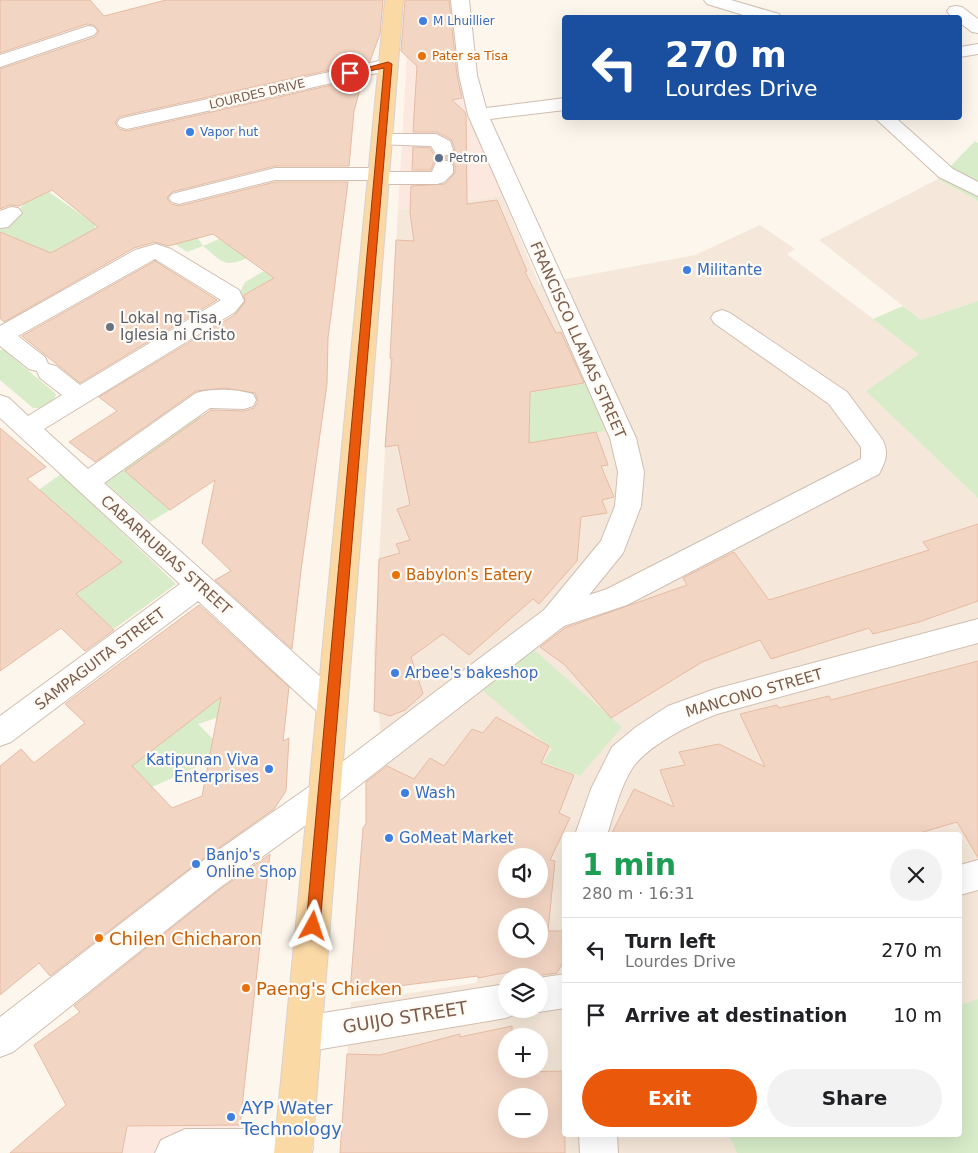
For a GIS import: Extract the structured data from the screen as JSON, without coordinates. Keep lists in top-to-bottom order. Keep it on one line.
{"streets":{"street":["LOURDES DRIVE","FRANCISCO LLAMAS STREET","CABARRUBIAS STREET","SAMPAGUITA STREET","MANCONO STREET","GUIJO STREET"]},"crossings":[["CABARRUBIAS STREET","SAMPAGUITA STREET"]],"places":["M Lhuillier","Pater sa Tisa","Vapor hut","Petron","Militante","Lokal ng Tisa, Iglesia ni Cristo","Babylon's Eatery","Arbee's bakeshop","Katipunan Viva Enterprises","Wash","GoMeat Market","Banjo's Online Shop","Chilen Chicharon","Paeng's Chicken","AYP Water Technology"],"page":{"turn":["270 m","Lourdes Drive"],"heading":["1 min","280 m · 16:31"],"map_buttons":["+","−"],"list":[{"name":"Turn left","note":"Lourdes Drive","value":"270 m"},{"name":"Arrive at destination","value":"10 m"}],"buttons":["Exit","Share"]}}
